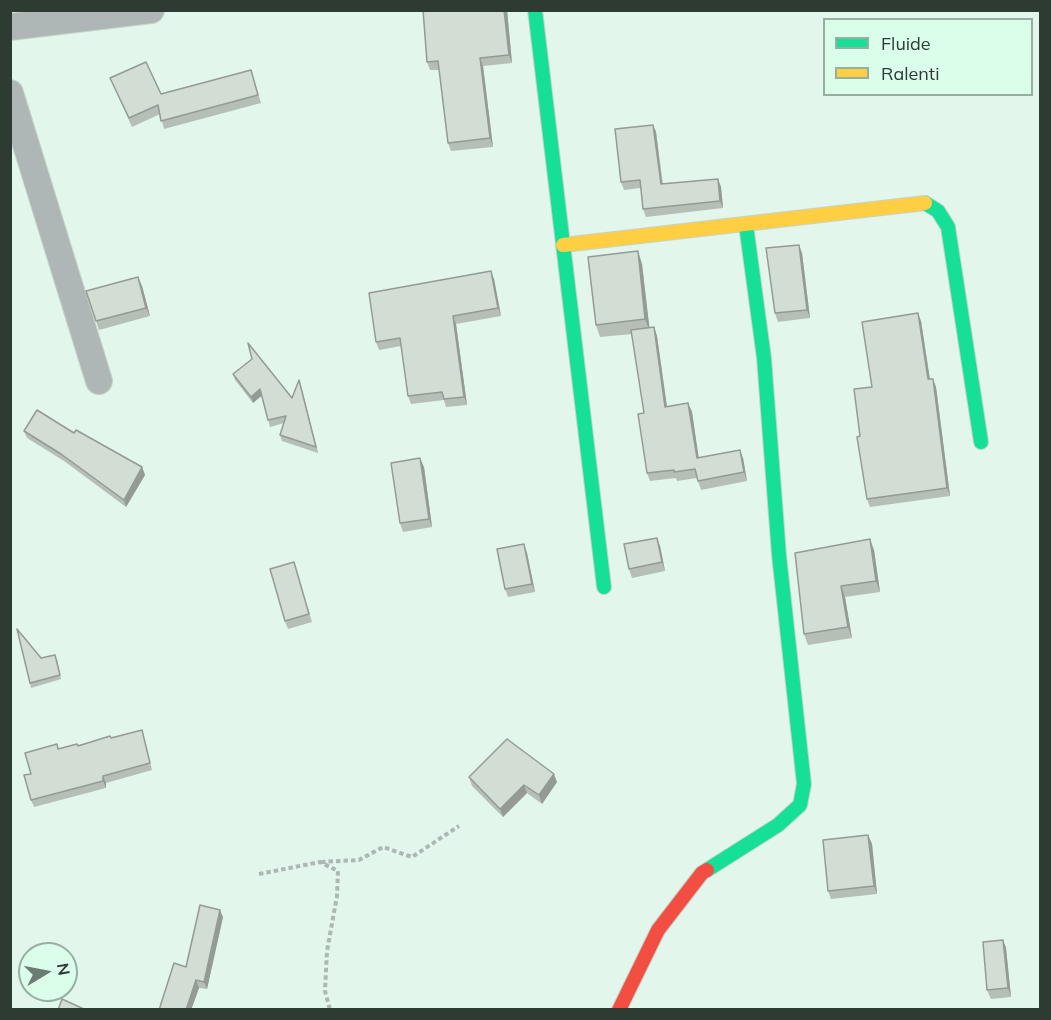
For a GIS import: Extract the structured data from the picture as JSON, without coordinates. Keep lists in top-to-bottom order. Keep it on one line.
{"legend":["Fluide","Ralenti"],"north":"right"}
